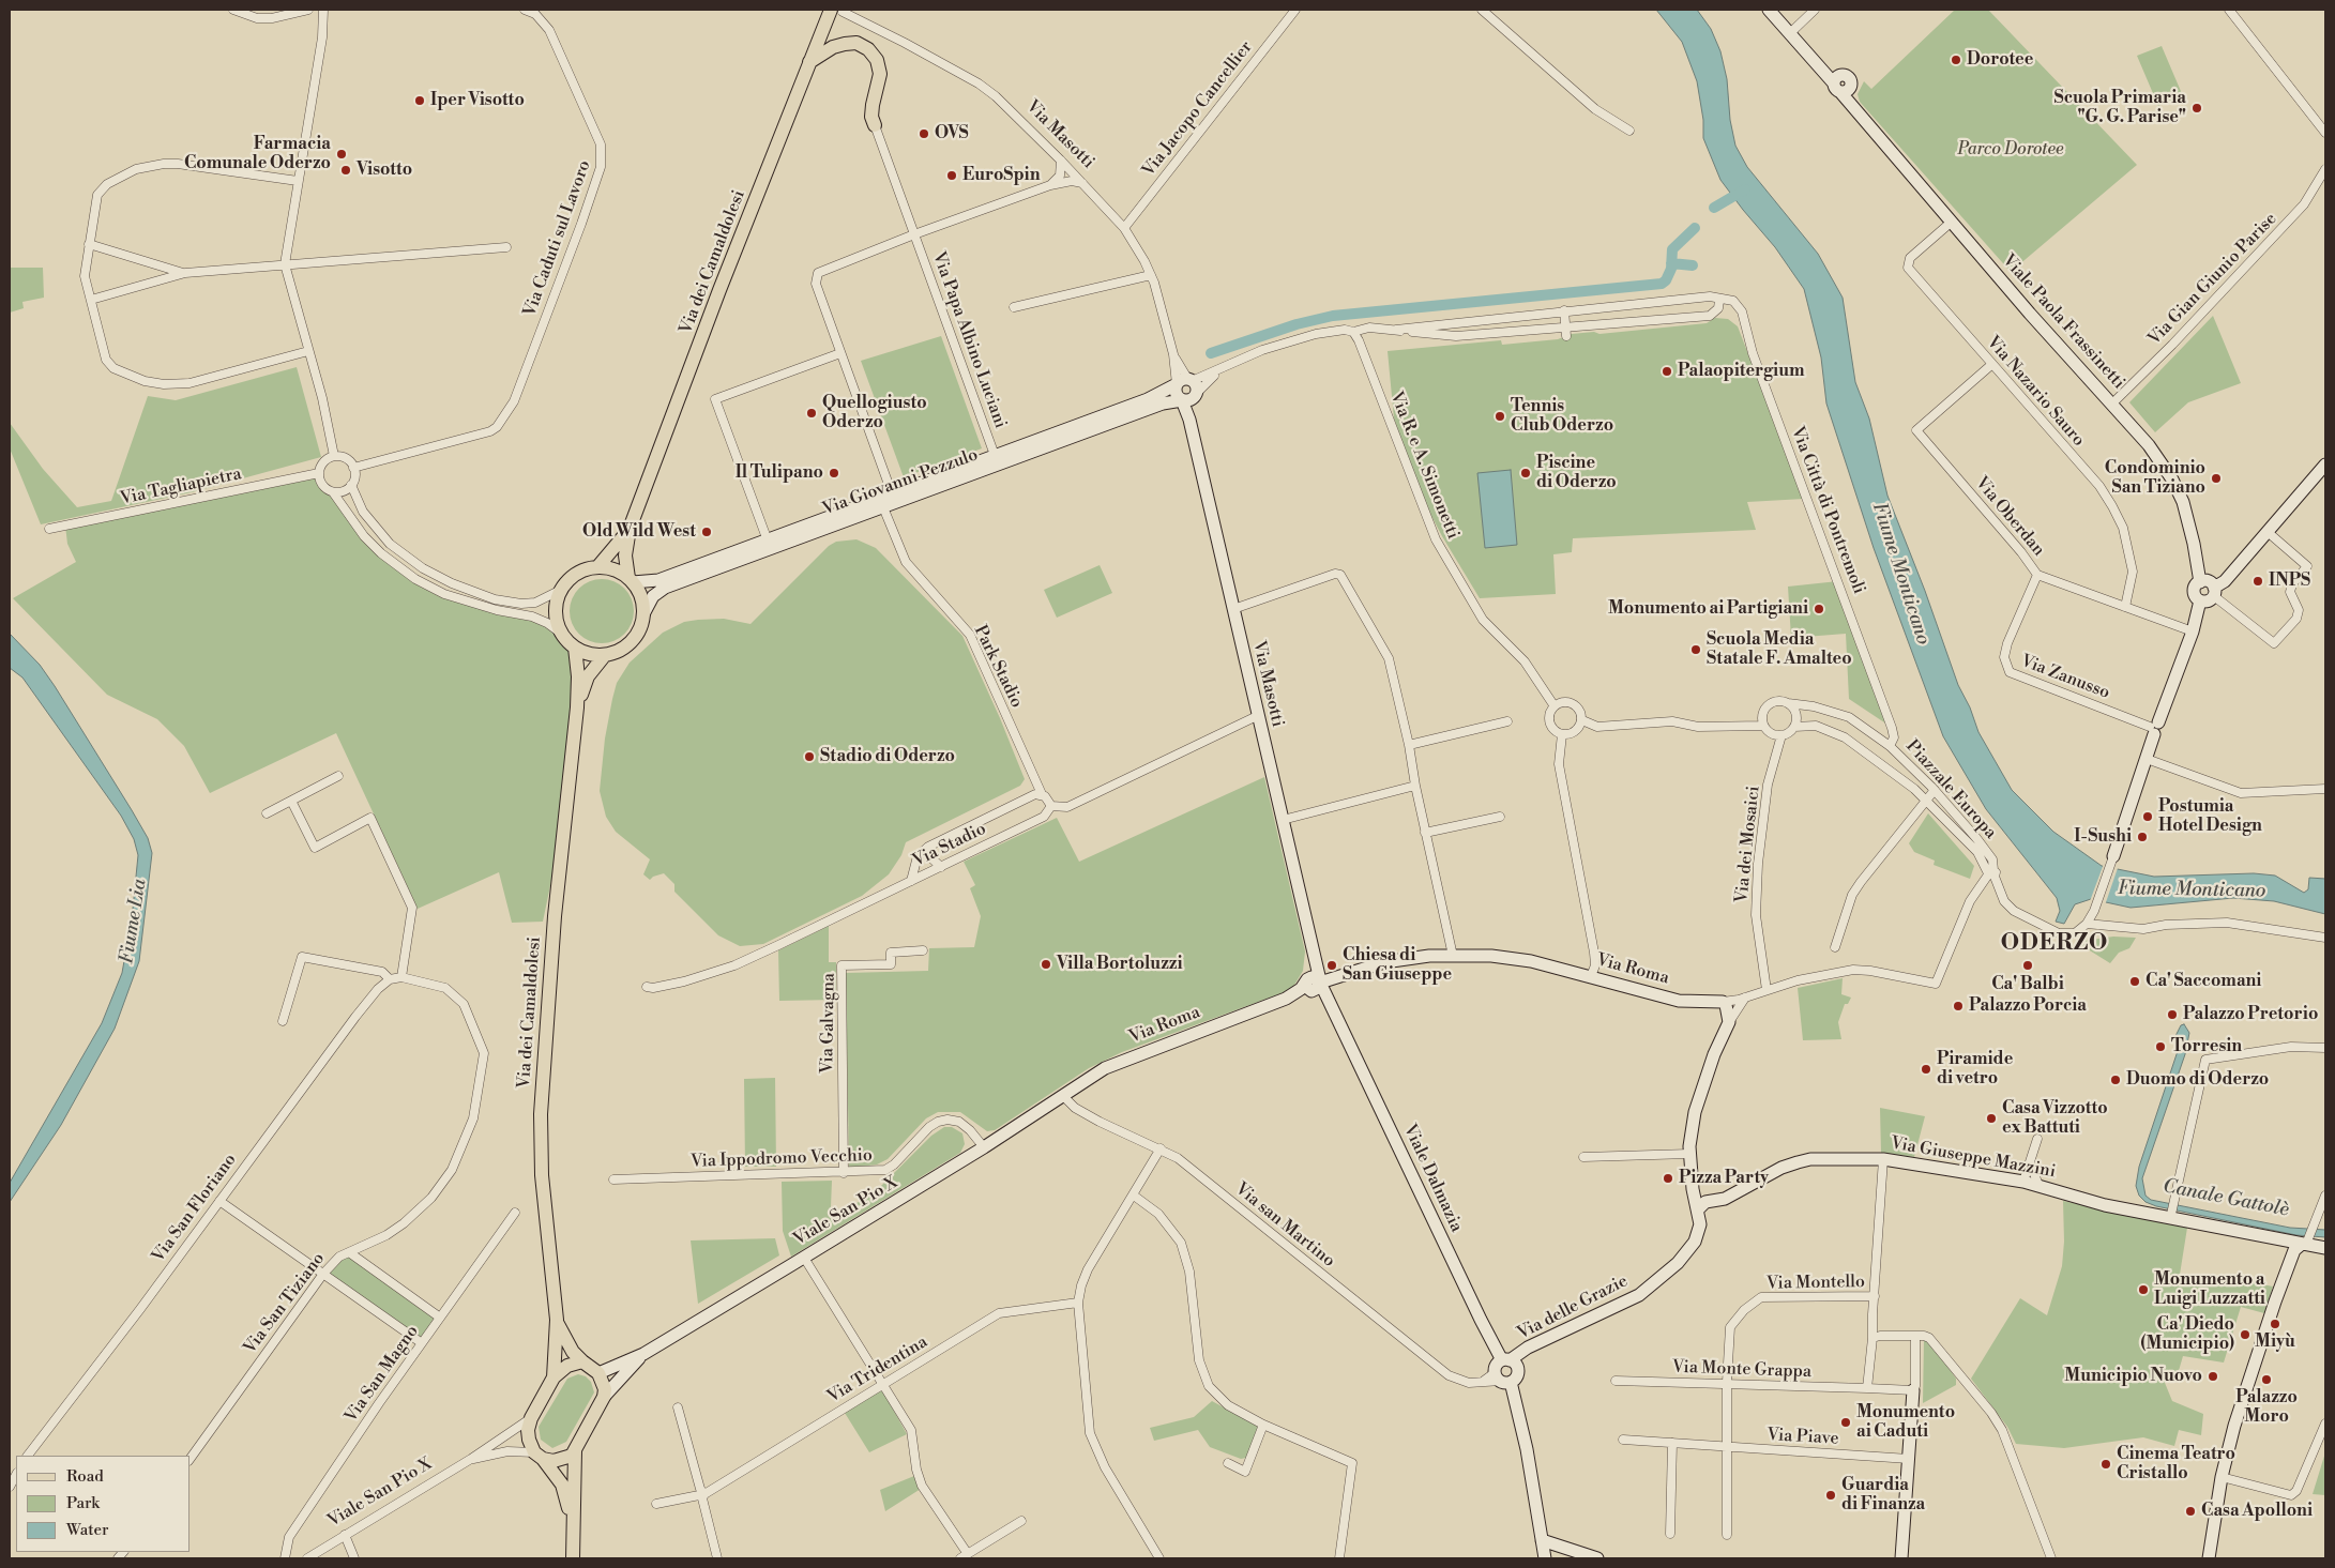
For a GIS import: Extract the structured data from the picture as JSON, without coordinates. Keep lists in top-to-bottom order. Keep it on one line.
{"streets":{"main road":["Via dei Camaldolesi"],"street":["Via Jacopo Cancellier","Via Masotti","Via Caduti sul Lavoro","Via Gian Giunio Parise","Viale Paola Frassinetti","Via Papa Albino Luciani","Via Nazario Sauro","Via R. e A. Simonetti","Via Giovanni Pezzulo","Via Tagliapietra","Via Città di Pontremoli","Via Oberdan","Park Stadio","Via Zanusso","Piazzale Europa","Via dei Mosaici","Via Stadio","Via Roma","Via Galvagna","Via Giuseppe Mazzini","Via Ippodromo Vecchio","Viale Dalmazia","Via San Floriano","Viale San Pio X","Via san Martino","Via Montello","Via San Tiziano","Via delle Grazie","Via Tridentina","Via Monte Grappa","Via San Magno","Via Piave"]},"crossings":[["Via Jacopo Cancellier","Via Masotti"],["Via Masotti","Via dei Camaldolesi"],["Via Masotti","Via Giovanni Pezzulo"],["Via Masotti","Via Città di Pontremoli"],["Via Masotti","Via Roma"],["Via Masotti","Viale Dalmazia"],["Via Caduti sul Lavoro","Via Tagliapietra"],["Via dei Camaldolesi","Via Giovanni Pezzulo"],["Via dei Camaldolesi","Viale San Pio X"],["Via Gian Giunio Parise","Viale Paola Frassinetti"],["Viale Paola Frassinetti","Via Nazario Sauro"],["Via Papa Albino Luciani","Via Giovanni Pezzulo"],["Via Nazario Sauro","Via Oberdan"],["Via R. e A. Simonetti","Via Città di Pontremoli"],["Via Giovanni Pezzulo","Via Città di Pontremoli"],["Via Giovanni Pezzulo","Park Stadio"],["Via Città di Pontremoli","Piazzale Europa"],["Via Oberdan","Via Zanusso"],["Park Stadio","Via Stadio"],["Piazzale Europa","Via dei Mosaici"],["Piazzale Europa","Via Roma"],["Via dei Mosaici","Via Roma"],["Via Roma","Viale Dalmazia"],["Via Roma","Viale San Pio X"],["Via Roma","Via san Martino"],["Via Galvagna","Via Ippodromo Vecchio"],["Via Giuseppe Mazzini","Via delle Grazie"],["Via Ippodromo Vecchio","Viale San Pio X"],["Viale Dalmazia","Via san Martino"],["Viale Dalmazia","Via delle Grazie"],["Via San Floriano","Via San Tiziano"],["Viale San Pio X","Via san Martino"],["Via san Martino","Via delle Grazie"],["Via Montello","Via Monte Grappa"],["Via Montello","Via Piave"]],"districts":["ODERZO"],"water":["Fiume Monticano","Fiume Lia","Canale Gattolè"],"parks":["Parco Dorotee"],"places":["Dorotee","Iper Visotto","Scuola Primaria \"G. G. Parise\"","OVS","Farmacia Comunale Oderzo","Visotto","EuroSpin","Palaopitergium","Quellogiusto Oderzo","Tennis Club Oderzo","Il Tulipano","Piscine di Oderzo","Condominio San Tiziano","Old Wild West","INPS","Monumento ai Partigiani","Scuola Media Statale F. Amalteo","Stadio di Oderzo","Postumia Hotel Design","I-Sushi","Villa Bortoluzzi","Chiesa di San Giuseppe","Ca' Balbi","Ca' Saccomani","Palazzo Porcia","Palazzo Pretorio","Torresin","Piramide di vetro","Duomo di Oderzo","Casa Vizzotto ex Battuti","Pizza Party","Monumento a Luigi Luzzatti","Miyù","Ca' Diedo (Municipio)","Municipio Nuovo","Palazzo Moro","Monumento ai Caduti","Cinema Teatro Cristallo","Guardia di Finanza","Casa Apolloni"],"legend":["Road","Park","Water"]}
